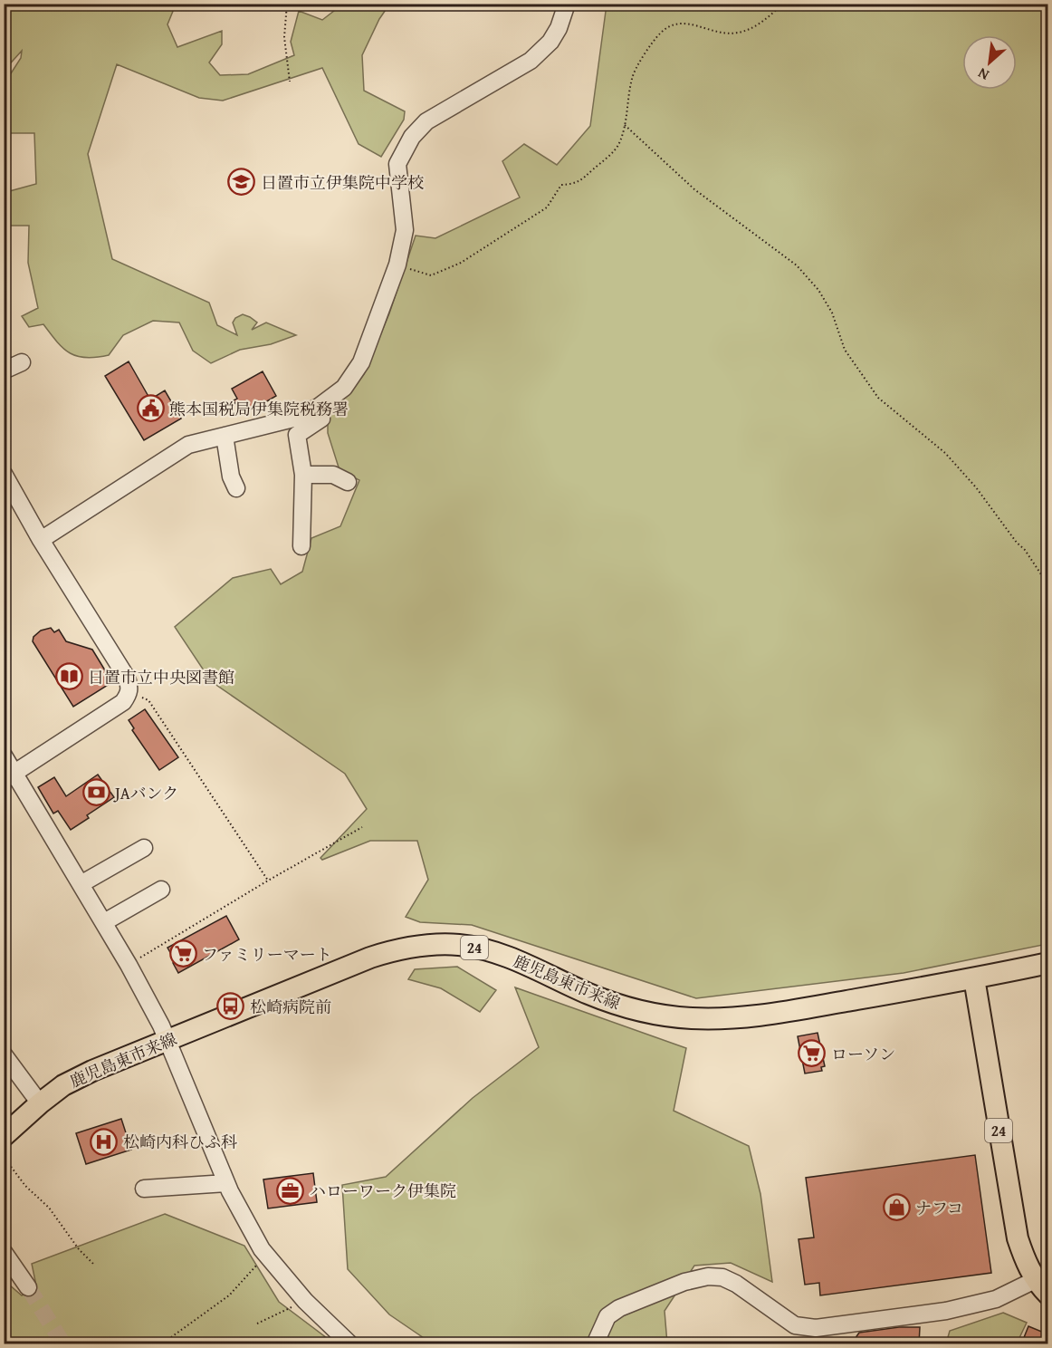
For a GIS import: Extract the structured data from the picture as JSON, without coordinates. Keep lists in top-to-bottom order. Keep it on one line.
{"streets":{"main road":["24","鹿児島東市来線"]},"crossings":[["24","鹿児島東市来線"]],"places":{"school or university":["日置市立伊集院中学校"],"public building":["熊本国税局伊集院税務署"],"library":["日置市立中央図書館"],"bank":["JAバンク"],"supermarket":["ファミリーマート","ローソン"],"bus stop":["松崎病院前"],"hospital":["松崎内科ひふ科"],"office":["ハローワーク伊集院"],"shop":["ナフコ"]},"north":"bottom left"}
